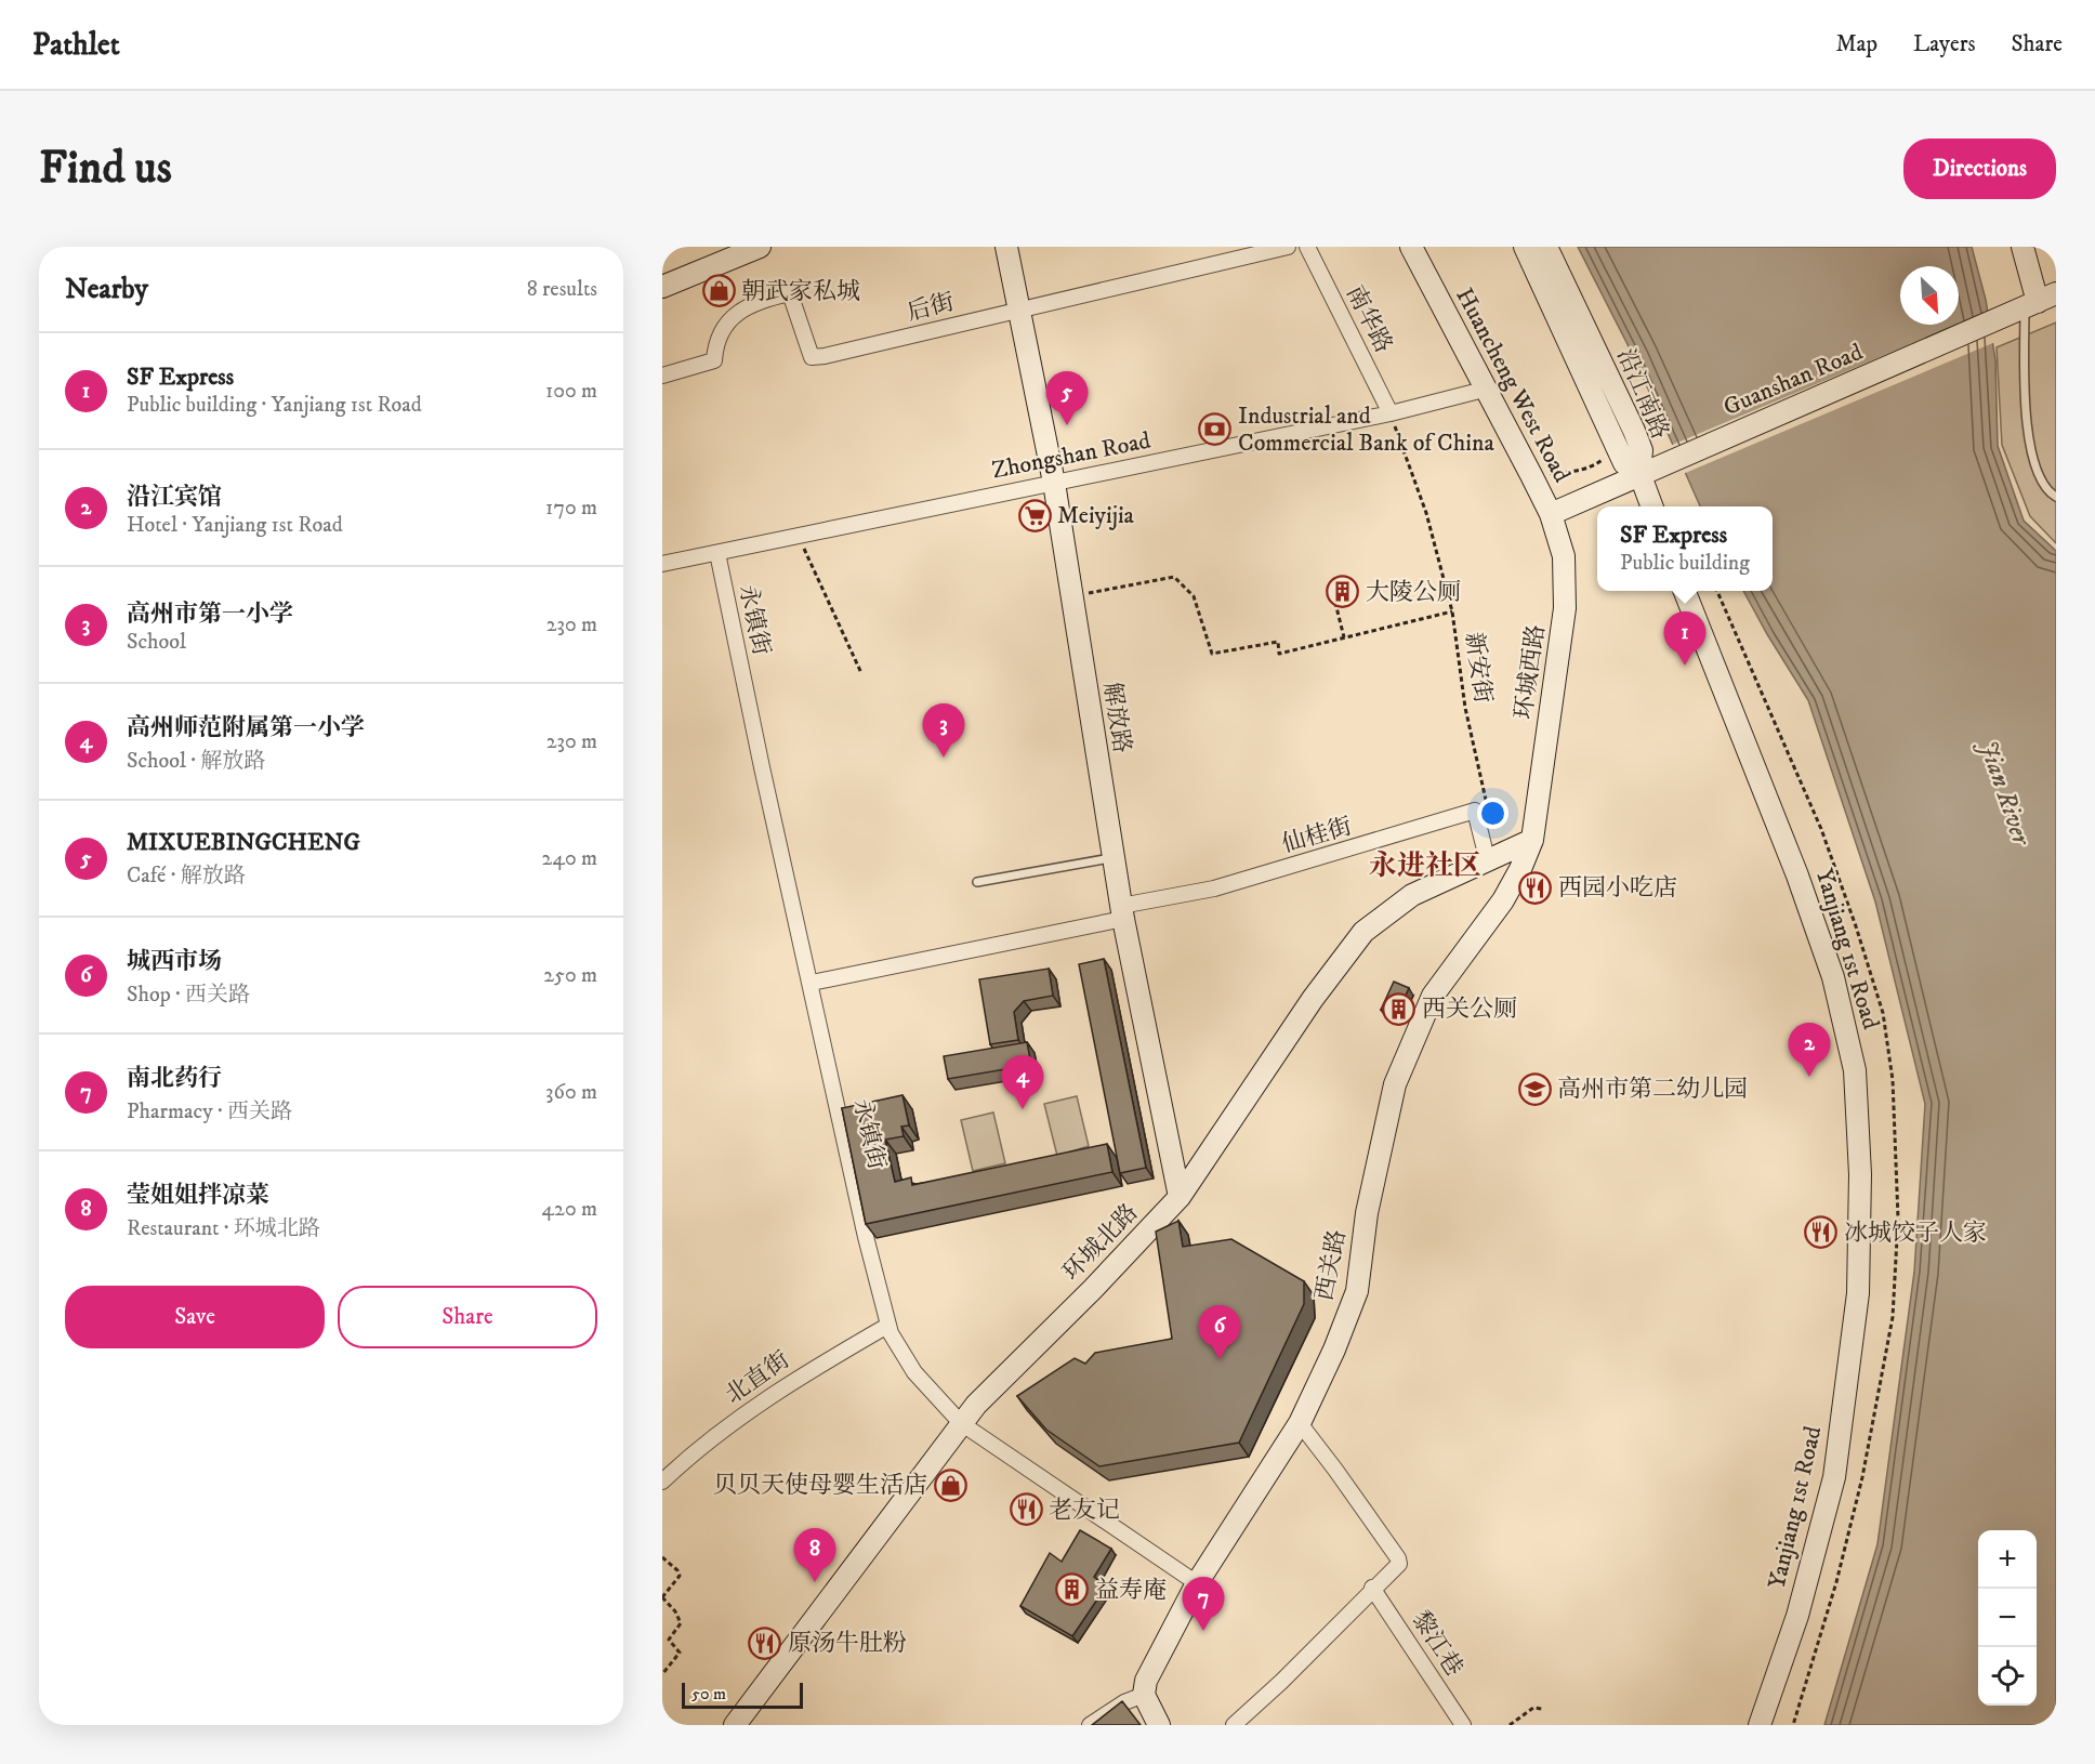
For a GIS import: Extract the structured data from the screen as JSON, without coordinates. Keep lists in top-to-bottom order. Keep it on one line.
{"streets":{"street":["后街","南华路","Guanshan Road","Huancheng West Road","沿江南路","Zhongshan Road","永镇街","环城西路","解放路","仙桂街","Yanjiang 1st Road","环城北路","西关路","北直街","黎江巷"],"path":["新安街"]},"crossings":[["后街","解放路"],["南华路","Zhongshan Road"],["南华路","新安街"],["Guanshan Road","Huancheng West Road"],["Guanshan Road","沿江南路"],["Guanshan Road","环城西路"],["Huancheng West Road","Zhongshan Road"],["Huancheng West Road","环城西路"],["Zhongshan Road","永镇街"],["Zhongshan Road","新安街"],["Zhongshan Road","解放路"],["永镇街","仙桂街"],["永镇街","环城北路"],["永镇街","西关路"],["永镇街","北直街"],["新安街","仙桂街"],["环城西路","环城北路"],["环城西路","西关路"],["解放路","仙桂街"],["解放路","环城北路"],["环城北路","西关路"]],"districts":["永进社区"],"water":["Jian River"],"places":{"shop":["朝武家私城","贝贝天使母婴生活店"],"bank":["Industrial and Commercial Bank of China"],"supermarket":["Meiyijia"],"building":["大陵公厕","西关公厕","益寿庵"],"restaurant":["西园小吃店","冰城饺子人家","老友记","原汤牛肚粉"],"school or university":["高州市第二幼儿园"]},"scale_bar":"50 m","north":"bottom right","page":{"header":"Pathlet","nav":["Map","Layers","Share"],"buttons":["Directions",["Save","Share"]],"title":"Find us","heading":["Nearby","8 results"],"list":[{"mark":"1","name":"SF Express","note":"Public building · Yanjiang 1st Road","value":"100 m"},{"mark":"2","name":"沿江宾馆","note":"Hotel · Yanjiang 1st Road","value":"170 m"},{"mark":"3","name":"高州市第一小学","note":"School","value":"230 m"},{"mark":"4","name":"高州师范附属第一小学","note":"School · 解放路","value":"230 m"},{"mark":"5","name":"MIXUEBINGCHENG","note":"Café · 解放路","value":"240 m"},{"mark":"6","name":"城西市场","note":"Shop · 西关路","value":"250 m"},{"mark":"7","name":"南北药行","note":"Pharmacy · 西关路","value":"360 m"},{"mark":"8","name":"莹姐姐拌凉菜","note":"Restaurant · 环城北路","value":"420 m"}],"pins":["5","1","3","2","4","6","8","7"],"popup":["SF Express","Public building"],"map_buttons":["+","−"],"scale":"50 m"}}
